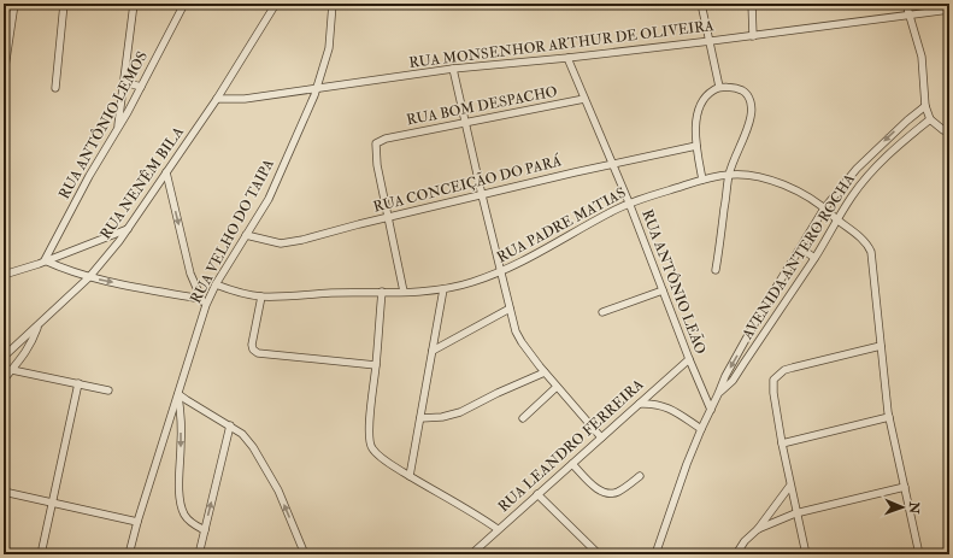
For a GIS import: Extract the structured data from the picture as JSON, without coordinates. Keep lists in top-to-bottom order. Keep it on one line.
{"streets":{"street":["RUA MONSENHOR ARTHUR DE OLIVEIRA","RUA BOM DESPACHO","RUA ANTÔNIO LEMOS","RUA NENÊM BILA","RUA CONCEIÇÃO DO PARÁ","RUA PADRE MATIAS","RUA VELHO DO TAIPA","AVENIDA ANTERO ROCHA","RUA ANTÔNIO LEÃO","RUA LEANDRO FERREIRA"]},"crossings":[["RUA MONSENHOR ARTHUR DE OLIVEIRA","RUA NENÊM BILA"],["RUA MONSENHOR ARTHUR DE OLIVEIRA","RUA VELHO DO TAIPA"],["RUA MONSENHOR ARTHUR DE OLIVEIRA","RUA ANTÔNIO LEÃO"],["RUA BOM DESPACHO","RUA CONCEIÇÃO DO PARÁ"],["RUA BOM DESPACHO","RUA ANTÔNIO LEÃO"],["RUA CONCEIÇÃO DO PARÁ","RUA VELHO DO TAIPA"],["RUA CONCEIÇÃO DO PARÁ","RUA ANTÔNIO LEÃO"],["RUA PADRE MATIAS","RUA VELHO DO TAIPA"],["RUA PADRE MATIAS","AVENIDA ANTERO ROCHA"],["RUA PADRE MATIAS","RUA ANTÔNIO LEÃO"],["AVENIDA ANTERO ROCHA","RUA ANTÔNIO LEÃO"],["RUA ANTÔNIO LEÃO","RUA LEANDRO FERREIRA"]],"north":"right"}
